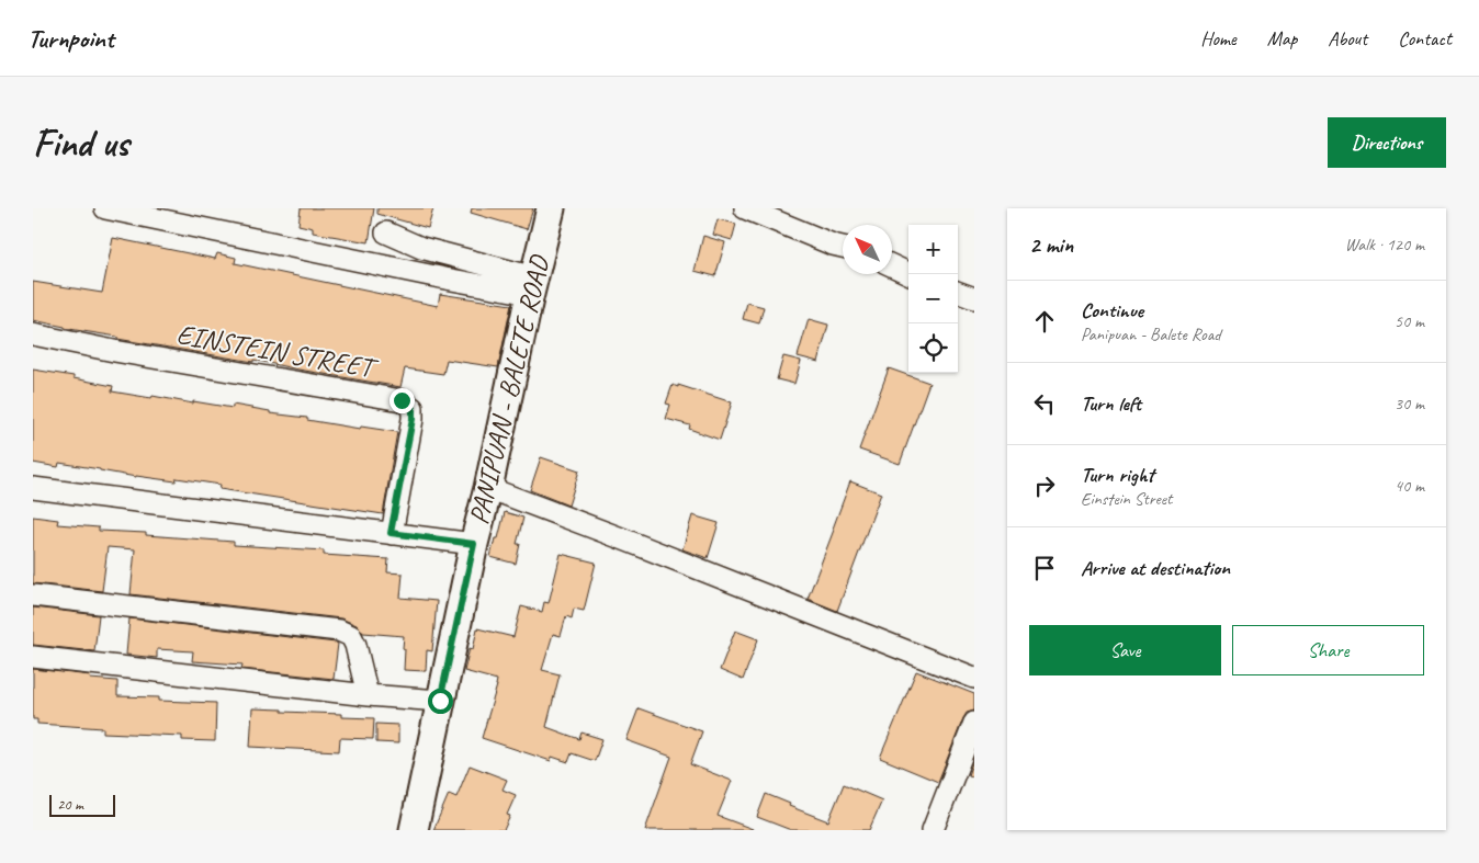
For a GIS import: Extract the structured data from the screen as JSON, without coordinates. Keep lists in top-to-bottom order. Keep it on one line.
{"streets":{"main road":["PANIPUAN - BALETE ROAD"],"street":["EINSTEIN STREET"]},"scale_bar":"20 m","north":"top left","page":{"header":"Turnpoint","nav":["Home","Map","About","Contact"],"buttons":["Directions",["Save","Share"]],"title":"Find us","heading":["2 min","Walk · 120 m"],"map_buttons":["+","−"],"list":[["Continue","Panipuan - Balete Road","50 m"],["Turn left","30 m"],["Turn right","Einstein Street","40 m"],"Arrive at destination"],"scale":"20 m"}}
